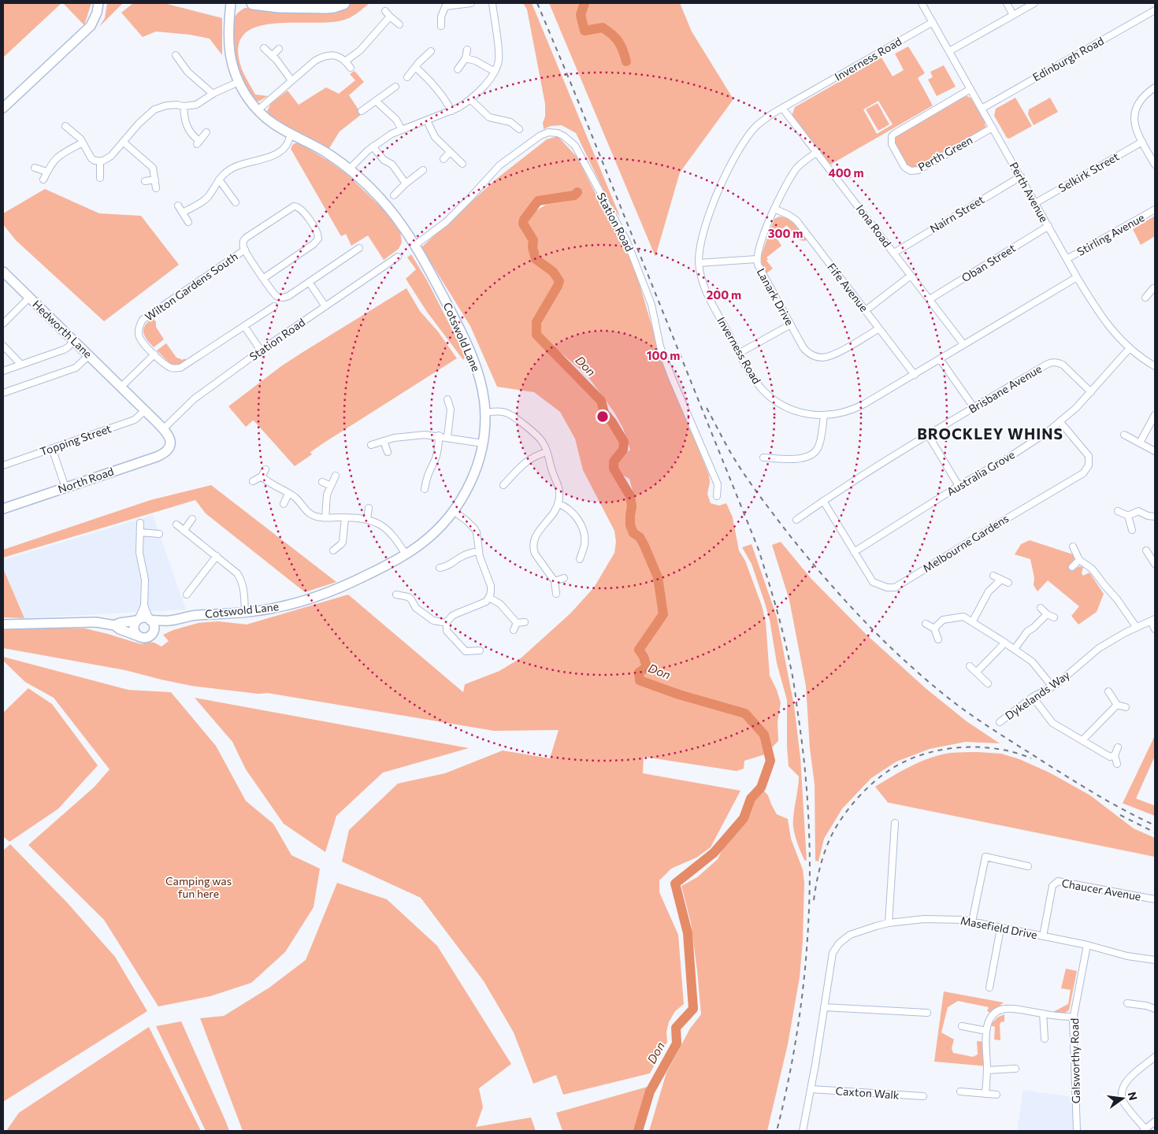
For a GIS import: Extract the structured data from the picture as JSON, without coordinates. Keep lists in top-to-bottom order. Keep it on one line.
{"streets":{"street":["Inverness Road","Edinburgh Road","Perth Green","Selkirk Street","Perth Avenue","Nairn Street","Station Road","Iona Road","Stirling Avenue","Oban Street","Wilton Gardens South","Fife Avenue","Lanark Drive","Hedworth Lane","Cotswold Lane","Brisbane Avenue","Topping Street","Australia Grove","North Road","Melbourne Gardens","Dykelands Way","Chaucer Avenue","Masefield Drive","Galsworthy Road","Caxton Walk"]},"crossings":[["Inverness Road","Perth Avenue"],["Inverness Road","Iona Road"],["Inverness Road","Fife Avenue"],["Edinburgh Road","Perth Avenue"],["Perth Green","Perth Avenue"],["Selkirk Street","Perth Avenue"],["Perth Avenue","Nairn Street"],["Perth Avenue","Stirling Avenue"],["Perth Avenue","Oban Street"],["Perth Avenue","Australia Grove"],["Nairn Street","Iona Road"],["Station Road","Hedworth Lane"],["Station Road","Cotswold Lane"],["Iona Road","Oban Street"],["Iona Road","Lanark Drive"],["Fife Avenue","Lanark Drive"],["Hedworth Lane","Topping Street"],["Hedworth Lane","North Road"],["Brisbane Avenue","Australia Grove"],["Brisbane Avenue","Melbourne Gardens"],["Australia Grove","Melbourne Gardens"],["Chaucer Avenue","Masefield Drive"],["Masefield Drive","Galsworthy Road"],["Masefield Drive","Caxton Walk"]],"districts":["BROCKLEY WHINS"],"water":["Don"],"parks":["Camping was fun here"],"north":"right","rings":["400 m","300 m","200 m","100 m"]}
